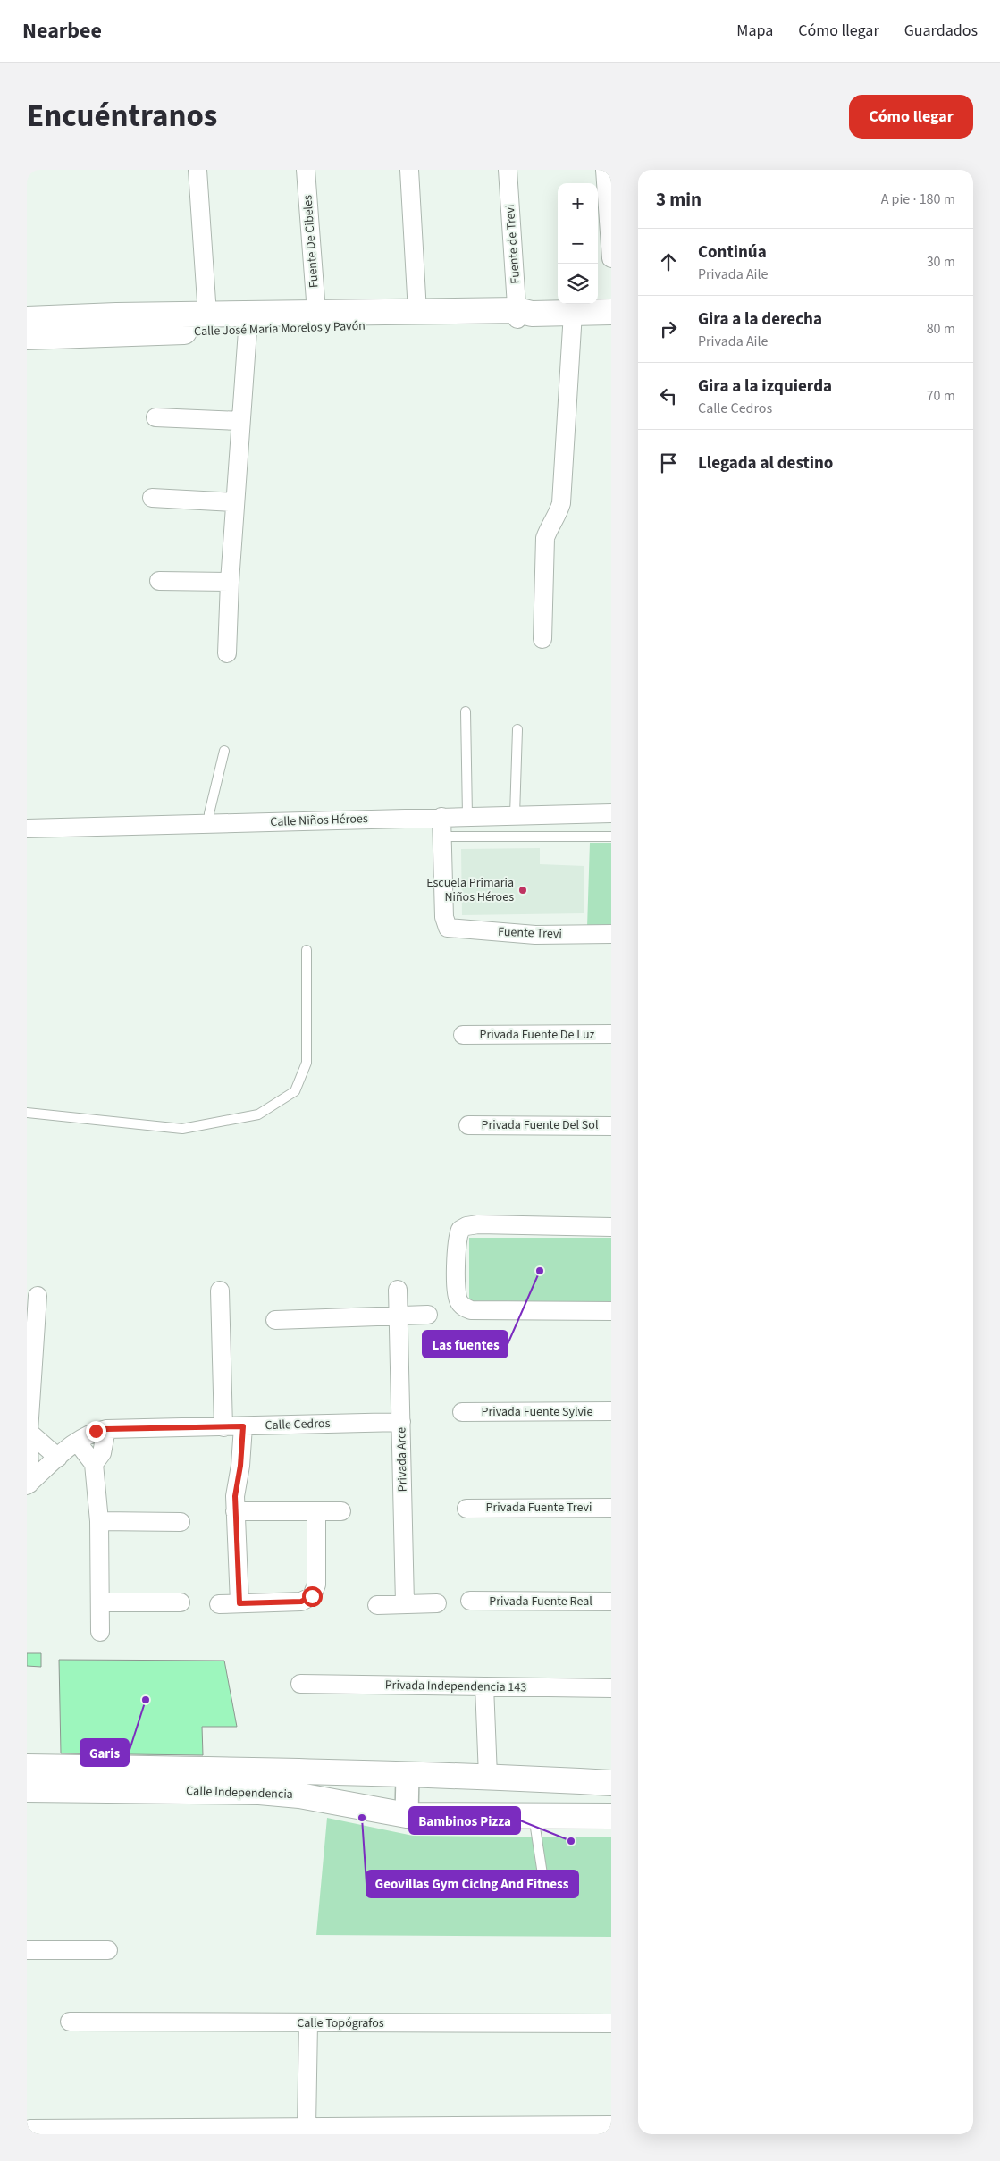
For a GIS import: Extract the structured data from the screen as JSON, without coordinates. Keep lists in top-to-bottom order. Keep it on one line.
{"streets":{"main road":["Calle José María Morelos y Pavón","Calle Independencia"],"street":["Fuente De Cibeles","Fuente de Trevi","Calle Niños Héroes","Fuente Trevi","Privada Fuente De Luz","Privada Fuente Del Sol","Privada Fuente Sylvie","Calle Cedros","Privada Arce","Privada Fuente Trevi","Privada Fuente Real","Privada Independencia 143","Calle Topógrafos"]},"crossings":[["Fuente De Cibeles","Calle José María Morelos y Pavón"],["Fuente de Trevi","Calle José María Morelos y Pavón"],["Calle Cedros","Privada Arce"]],"places":["Escuela Primaria Niños Héroes","Las fuentes","Garis","Geovillas Gym Ciclng And Fitness","Bambinos Pizza"],"page":{"header":"Nearbee","nav":["Mapa","Cómo llegar","Guardados"],"title":"Encuéntranos","buttons":"Cómo llegar","heading":["3 min","A pie · 180 m"],"map_buttons":["+","−"],"list":[["Continúa","Privada Aile","30 m"],["Gira a la derecha","Privada Aile","80 m"],["Gira a la izquierda","Calle Cedros","70 m"],"Llegada al destino"]}}
